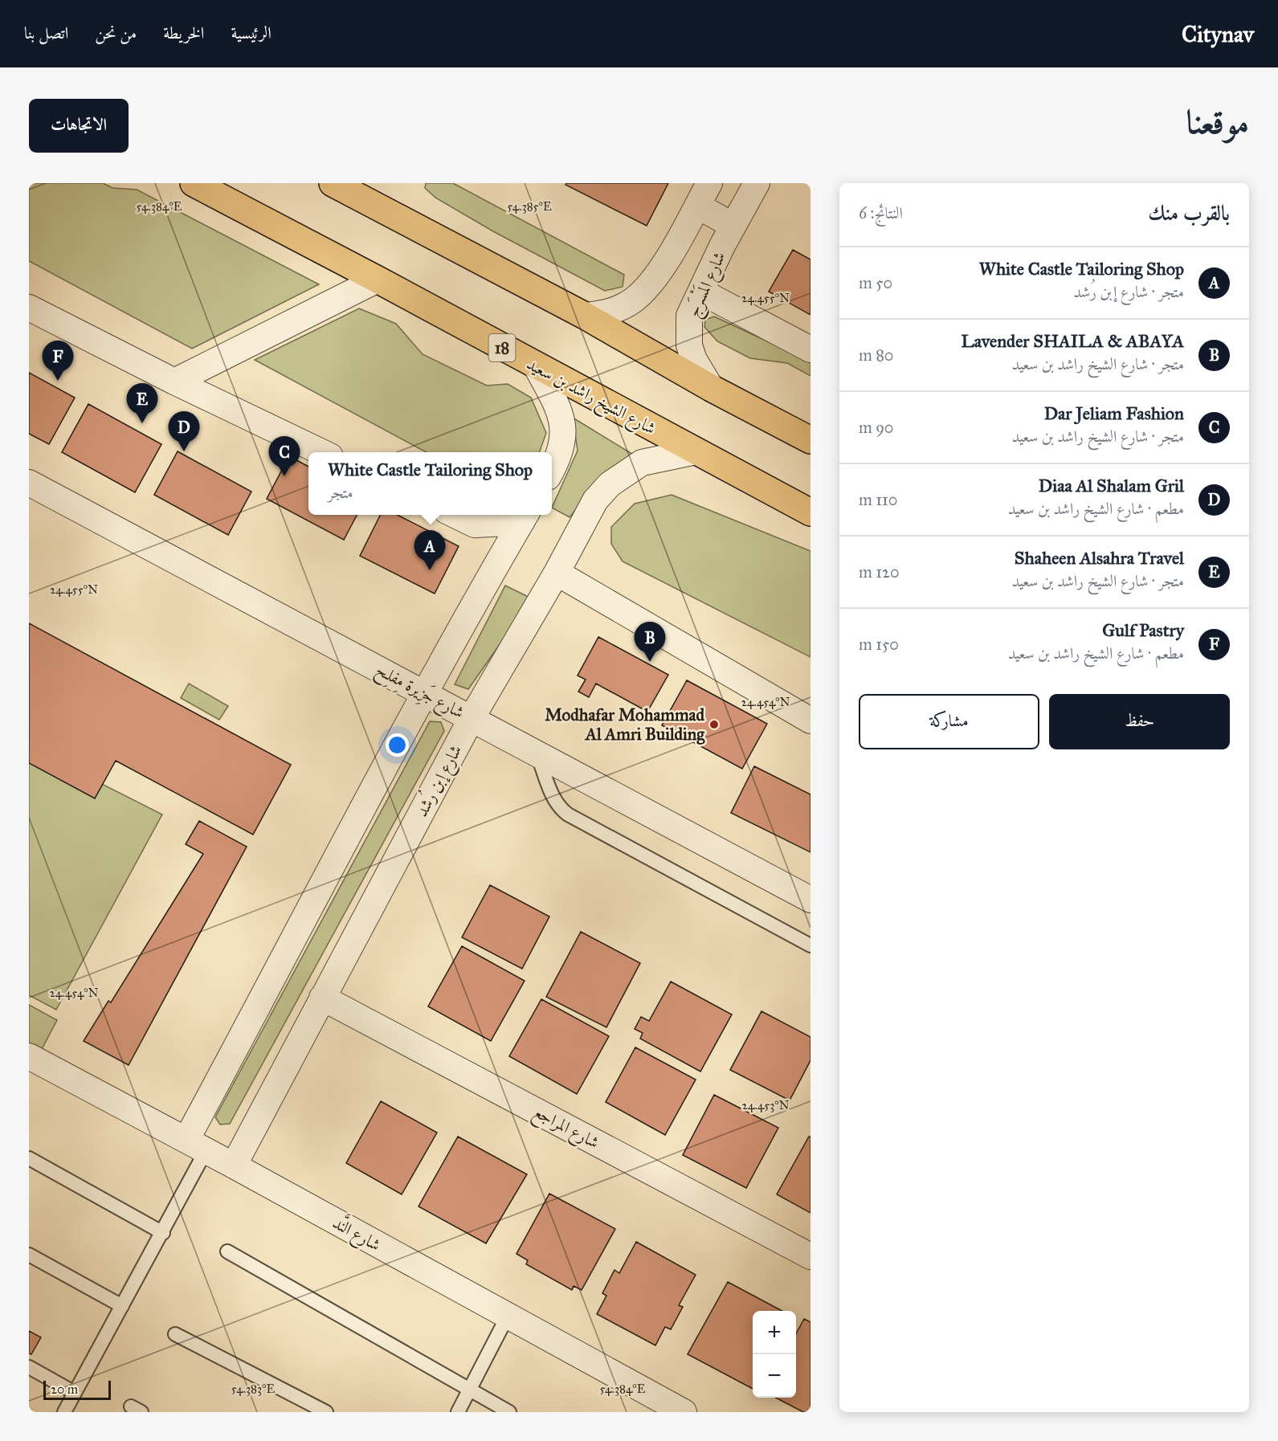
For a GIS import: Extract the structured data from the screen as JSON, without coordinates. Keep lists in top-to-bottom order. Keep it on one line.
{"streets":{"main road":["18","شارع الشيخ راشد بن سعيد"],"street":["شارع المَسْرَج","شارع جَزِيرة مِفلِح","شارع إبن رُشد","شارع المراجع","شارع النَّد"]},"crossings":[["شارع الشيخ راشد بن سعيد","شارع إبن رُشد"],["شارع جَزِيرة مِفلِح","شارع إبن رُشد"],["شارع إبن رُشد","شارع المراجع"],["شارع إبن رُشد","شارع النَّد"]],"places":["Modhafar Mohammad Al Amri Building"],"scale_bar":"20 m","page":{"header":"Citynav","nav":["الرئيسية","الخريطة","من نحن","اتصل بنا"],"title":"موقعنا","buttons":["الاتجاهات",["حفظ","مشاركة"]],"heading":["بالقرب منك","النتائج: 6"],"list":[{"mark":"A","name":"White Castle Tailoring Shop","note":"متجر · شارع إبن رُشد","value":"50 m"},{"mark":"B","name":"Lavender SHAILA & ABAYA","note":"متجر · شارع الشيخ راشد بن سعيد","value":"80 m"},{"mark":"C","name":"Dar Jeliam Fashion","note":"متجر · شارع الشيخ راشد بن سعيد","value":"90 m"},{"mark":"D","name":"Diaa Al Shalam Gril","note":"مطعم · شارع الشيخ راشد بن سعيد","value":"110 m"},{"mark":"E","name":"Shaheen Alsahra Travel","note":"متجر · شارع الشيخ راشد بن سعيد","value":"120 m"},{"mark":"F","name":"Gulf Pastry","note":"مطعم · شارع الشيخ راشد بن سعيد","value":"150 m"}],"pins":["F","E","D","C","A","B"],"popup":["White Castle Tailoring Shop","متجر"],"map_buttons":["+","−"],"scale":"20 m"},"coordinates":["54.384°E","54.385°E","24.455°N","24.454°N","24.453°N","54.383°E"]}
